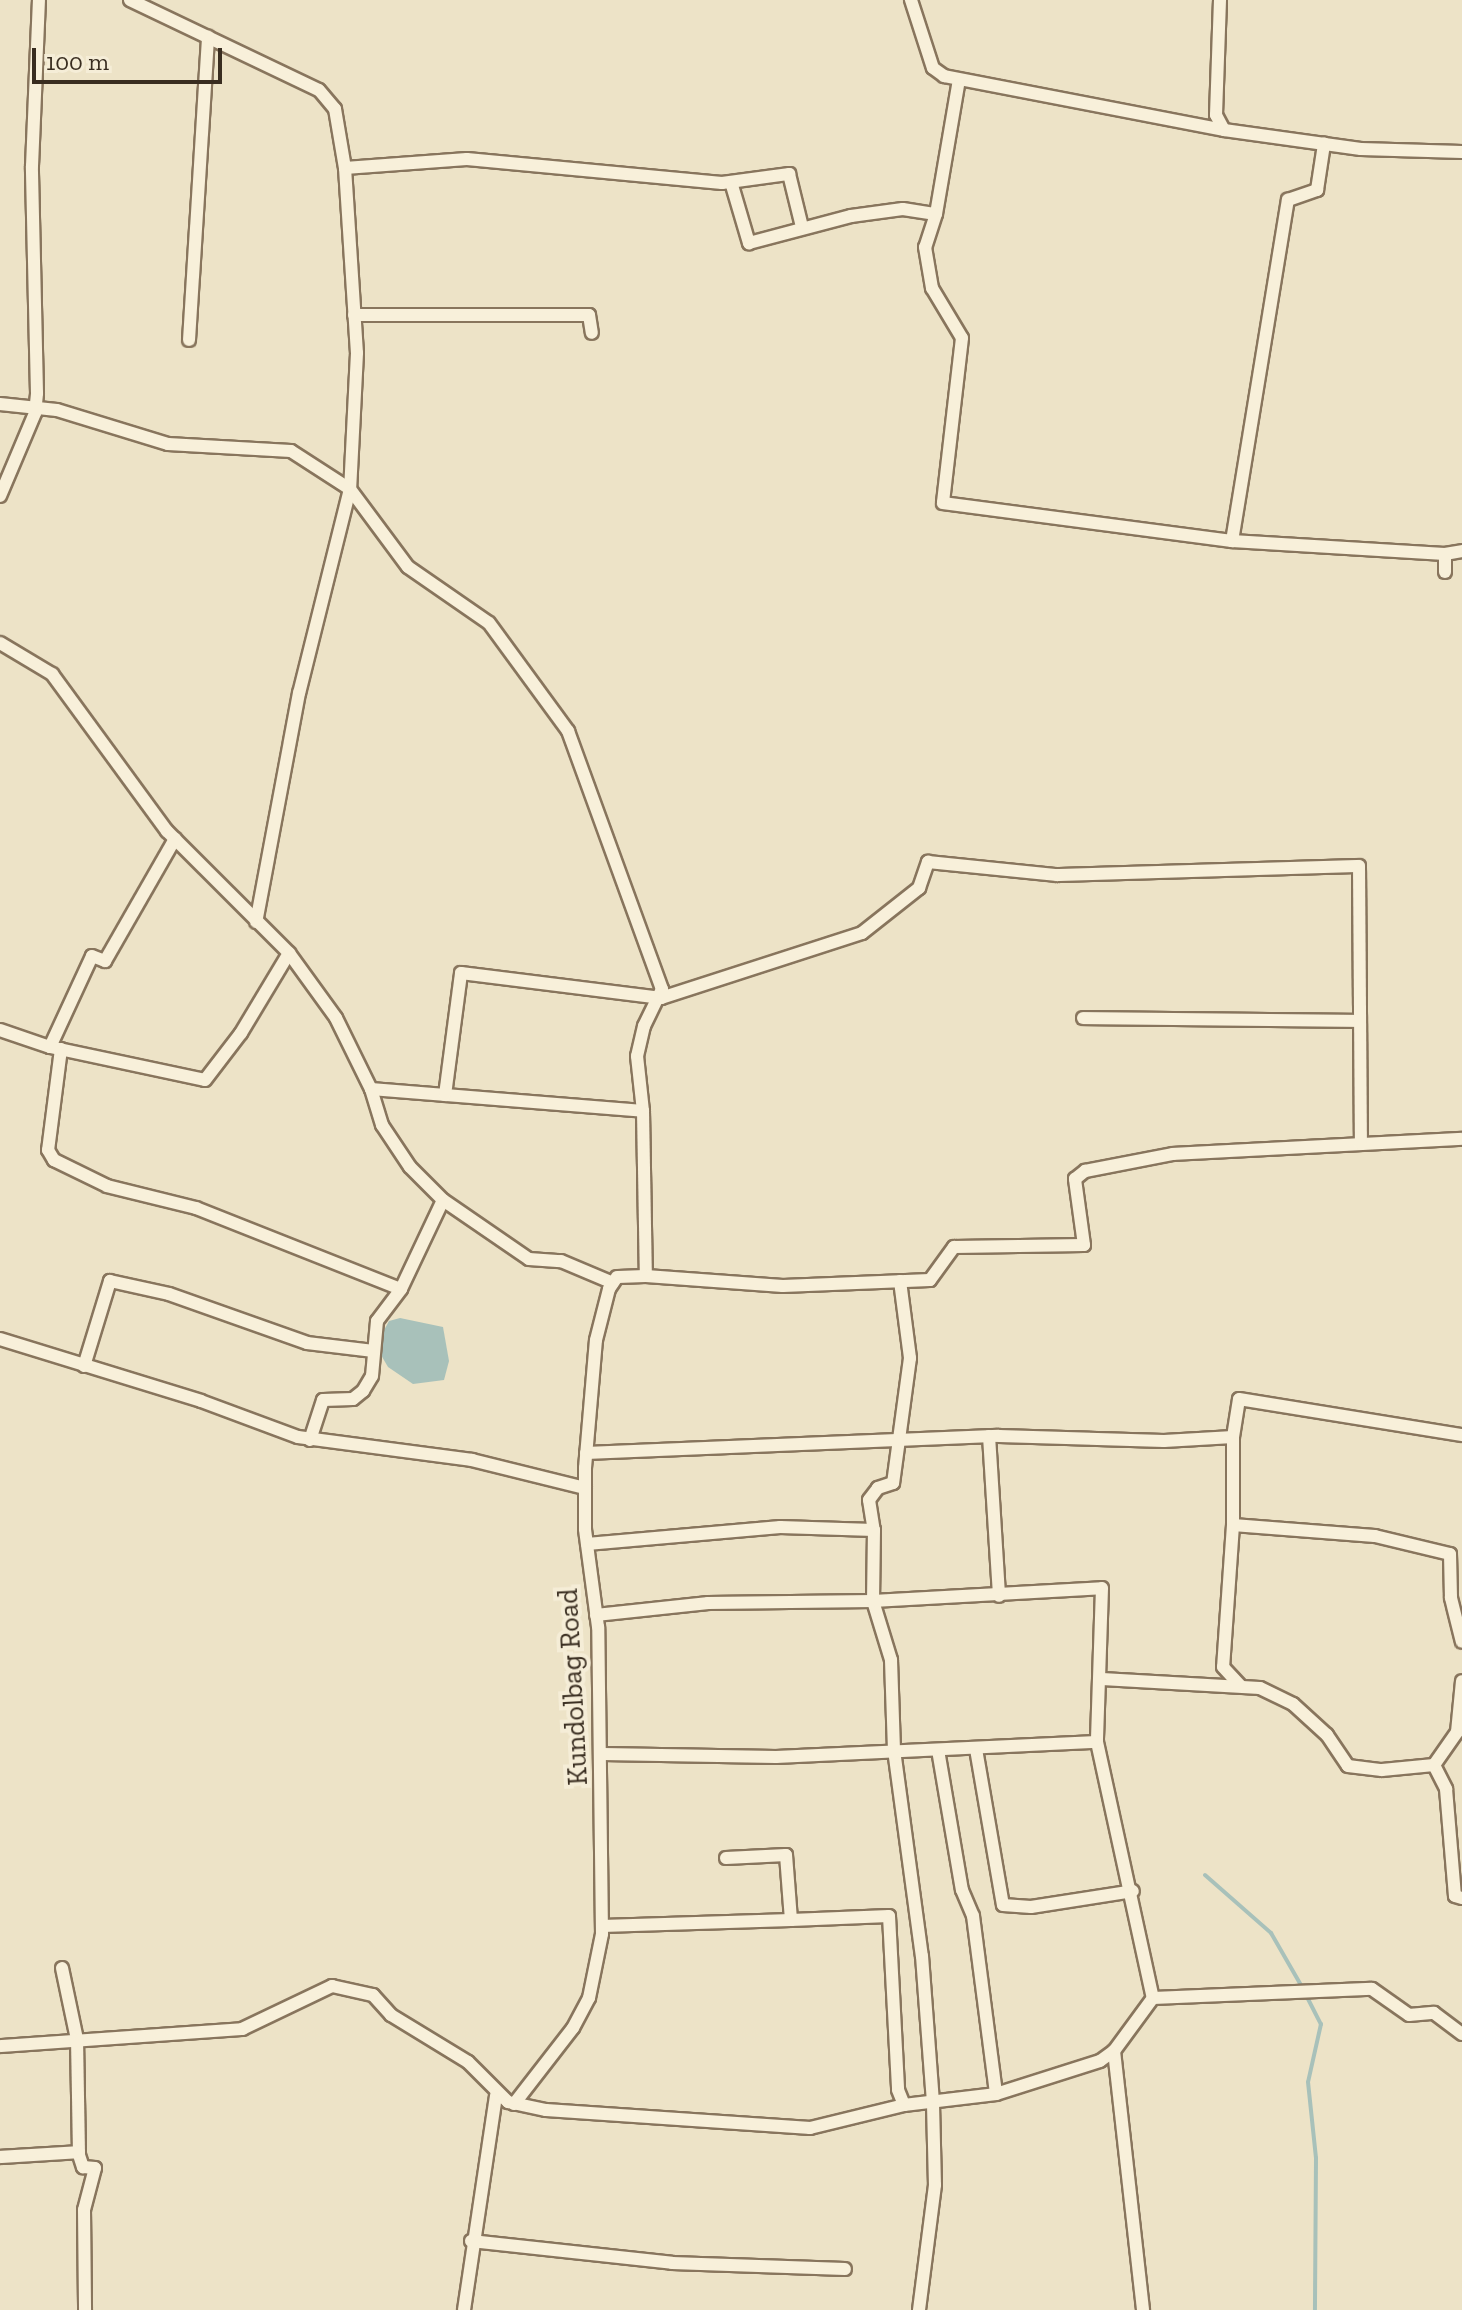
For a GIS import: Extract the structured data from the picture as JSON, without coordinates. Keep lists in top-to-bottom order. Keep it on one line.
{"streets":{"street":["Kundolbag Road"]},"scale_bar":"100 m"}
